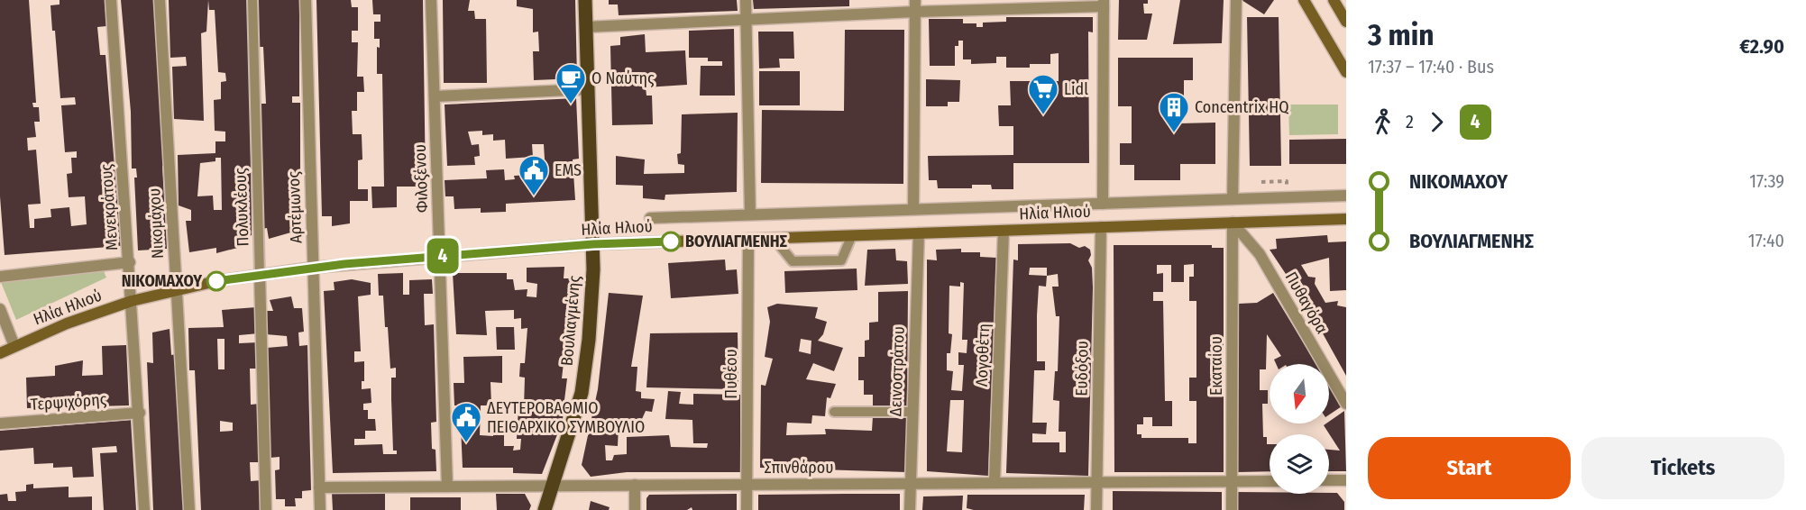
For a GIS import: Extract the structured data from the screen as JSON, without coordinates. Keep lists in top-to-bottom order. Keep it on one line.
{"streets":{"main road":["Ηλία Ηλιού","Βουλιαγμένης"],"street":["Φιλοξένου","Μενεκράτους","Πολυκλέους","Αρτέμωνος","Νικομάχου","Πυθαγόρα","Λογοθέτη","Εκαταίου","Ευδόξου","Δεινοστράτου","Πυθέου","Τερψιχόρης","Σπινθάρου"]},"crossings":[["Φιλοξένου","Ηλία Ηλιού"],["Φιλοξένου","Σπινθάρου"],["Μενεκράτους","Ηλία Ηλιού"],["Μενεκράτους","Τερψιχόρης"],["Πολυκλέους","Ηλία Ηλιού"],["Αρτέμωνος","Ηλία Ηλιού"],["Αρτέμωνος","Σπινθάρου"],["Ηλία Ηλιού","Νικομάχου"],["Ηλία Ηλιού","Πυθαγόρα"],["Ηλία Ηλιού","Βουλιαγμένης"],["Ηλία Ηλιού","Λογοθέτη"],["Ηλία Ηλιού","Εκαταίου"],["Ηλία Ηλιού","Ευδόξου"],["Ηλία Ηλιού","Δεινοστράτου"],["Ηλία Ηλιού","Πυθέου"],["Πυθαγόρα","Εκαταίου"],["Βουλιαγμένης","Σπινθάρου"],["Λογοθέτη","Σπινθάρου"],["Εκαταίου","Σπινθάρου"],["Ευδόξου","Σπινθάρου"],["Δεινοστράτου","Σπινθάρου"],["Πυθέου","Σπινθάρου"]],"places":{"cafe":["Ο Ναύτης"],"supermarket":["Lidl"],"building":["Concentrix HQ"],"public building":["EMS","ΔΕΥΤΕΡΟΒΑΘΜΙΟ ΠΕΙΘΑΡΧΙΚΟ ΣΥΜΒΟΥΛΙΟ"],"other":["ΒΟΥΛΙΑΓΜΕΝΗΣ","ΝΙΚΟΜΑΧΟΥ"]},"lines":["bus line 4"],"north":"bottom","page":{"on_map":"4","heading":["3 min","17:37 – 17:40 · Bus","€2.90"],"legs":["2","4"],"list":[{"name":"ΝΙΚΟΜΑΧΟΥ","value":"17:39"},{"name":"ΒΟΥΛΙΑΓΜΕΝΗΣ","value":"17:40"}],"buttons":["Start","Tickets"]}}
